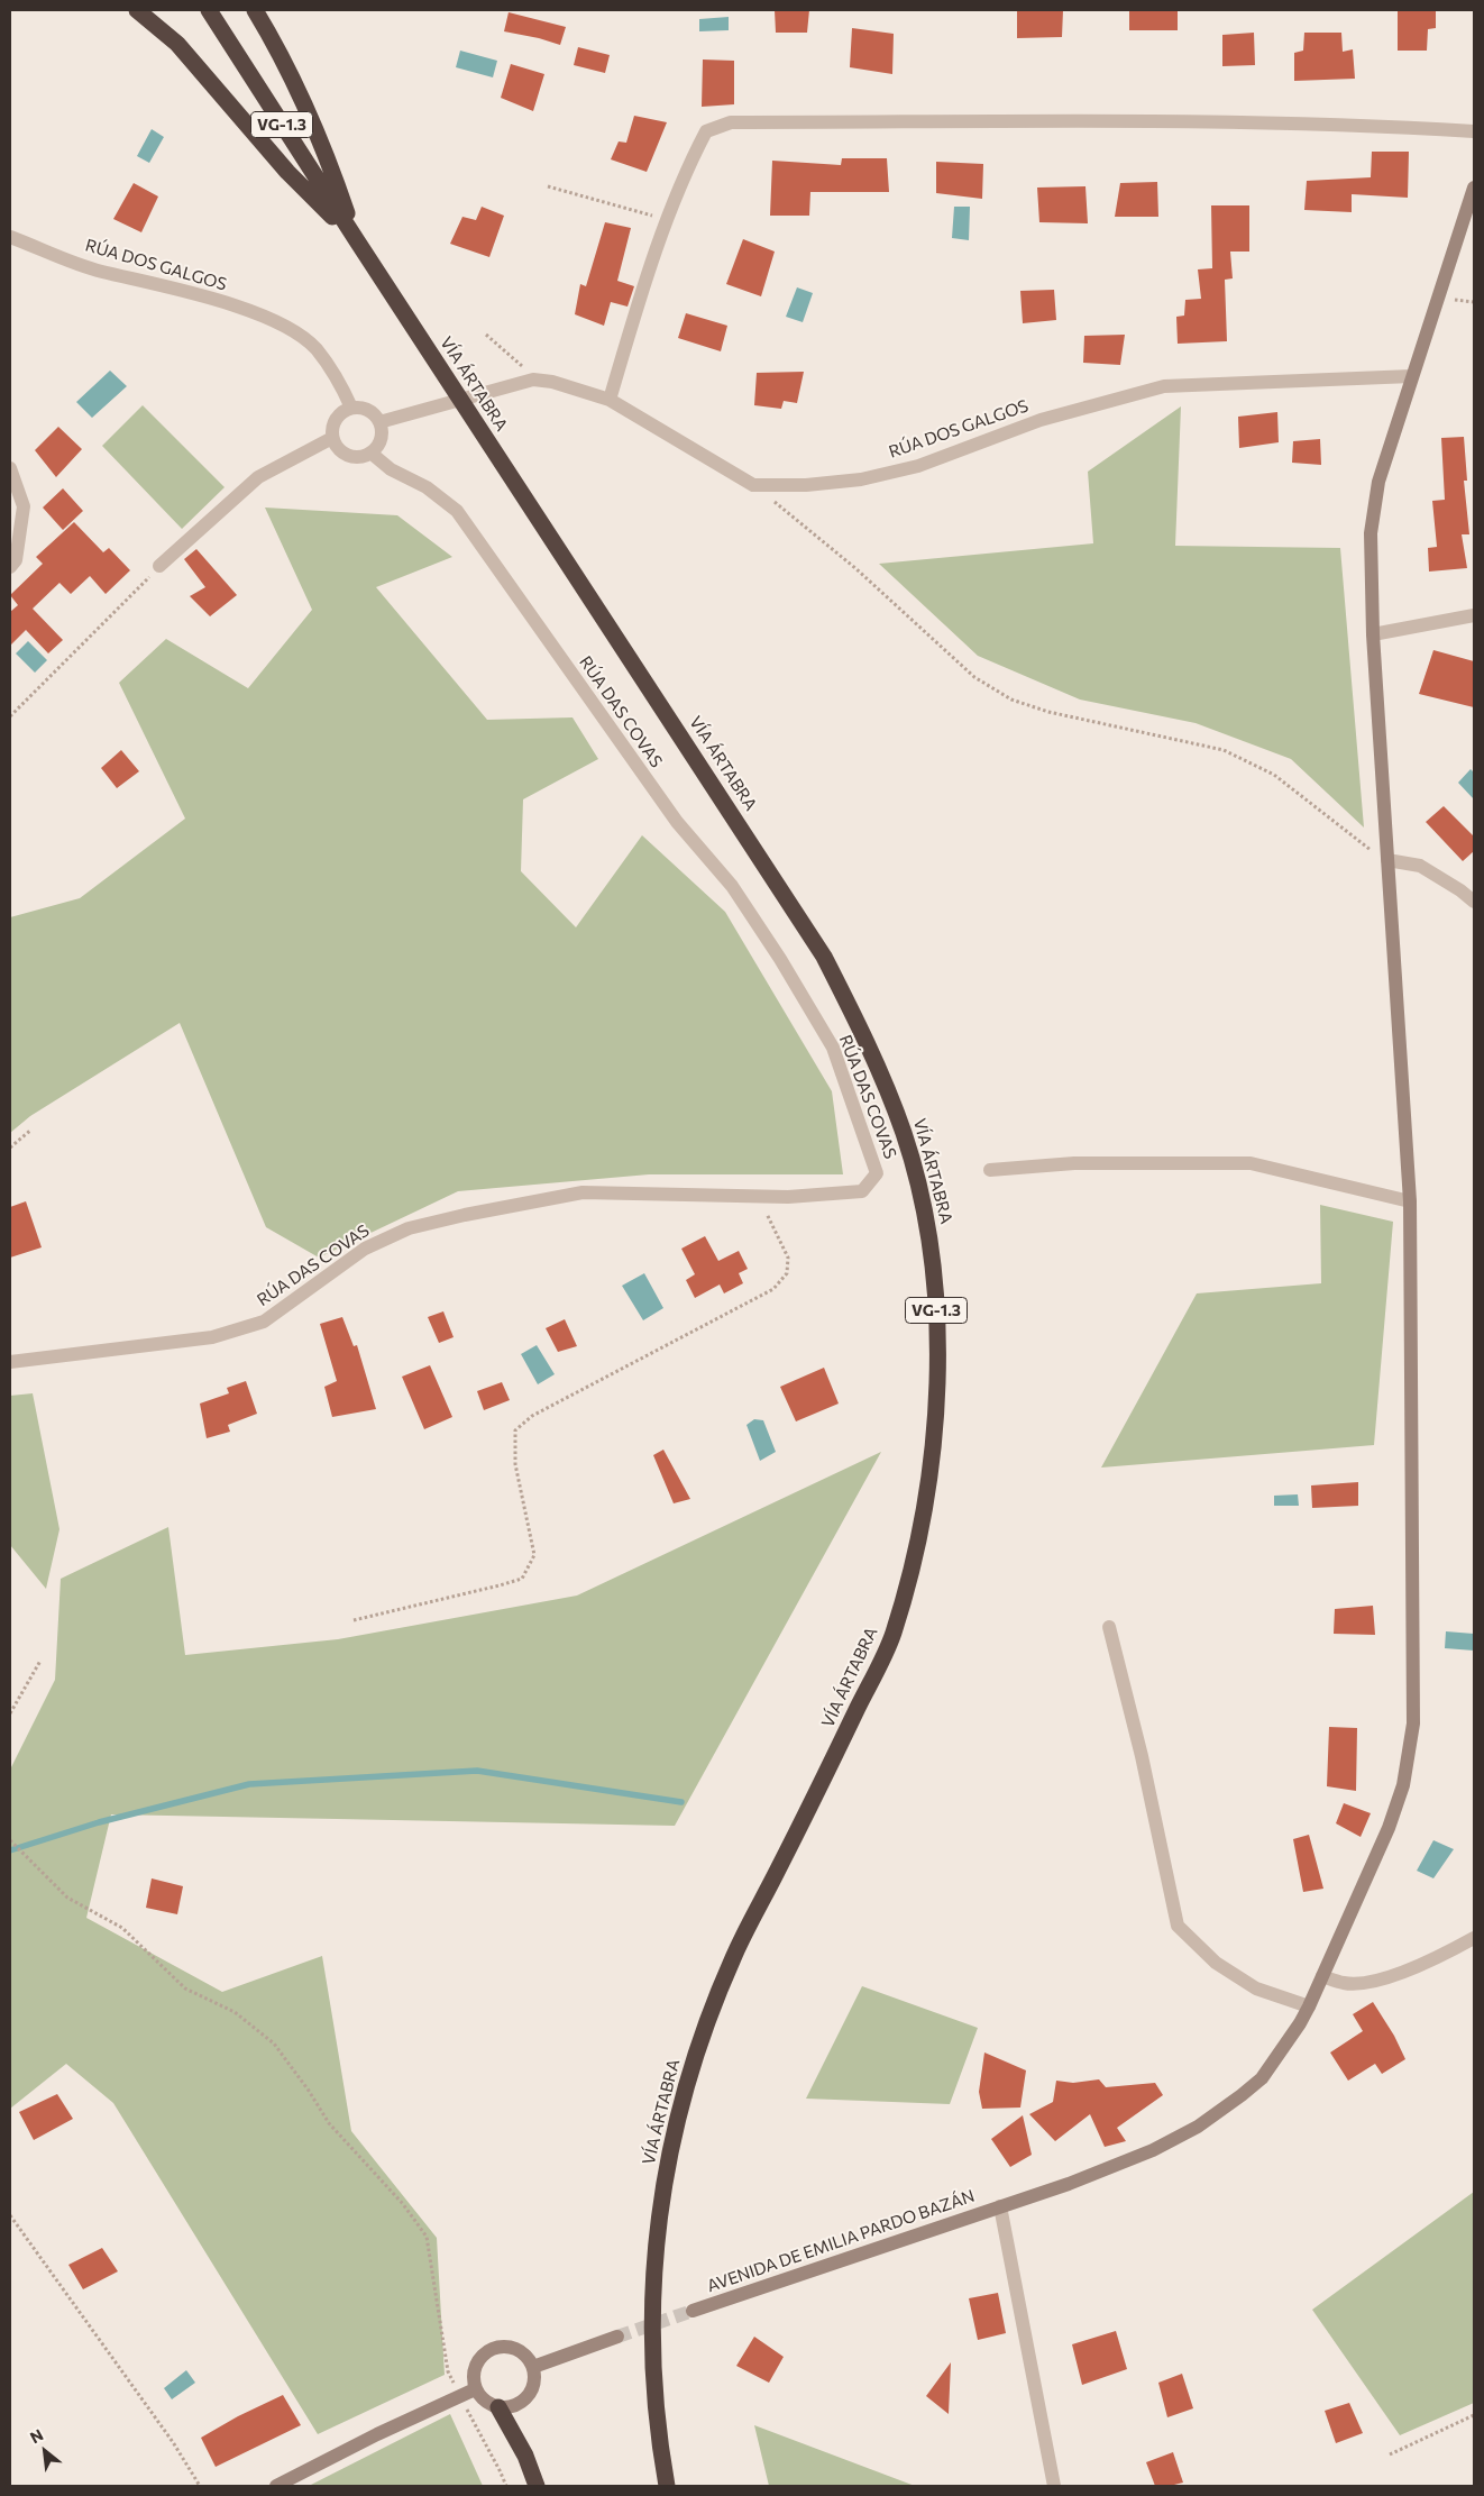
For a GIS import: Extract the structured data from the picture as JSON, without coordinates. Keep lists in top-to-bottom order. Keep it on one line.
{"streets":{"highway":["VG-1.3","VÍA ÁRTABRA"],"street":["RÚA DOS GALGOS","RÚA DAS COVAS","AVENIDA DE EMILIA PARDO BAZÁN"]},"crossings":[["RÚA DOS GALGOS","RÚA DAS COVAS"],["RÚA DOS GALGOS","AVENIDA DE EMILIA PARDO BAZÁN"]],"north":"top left"}
